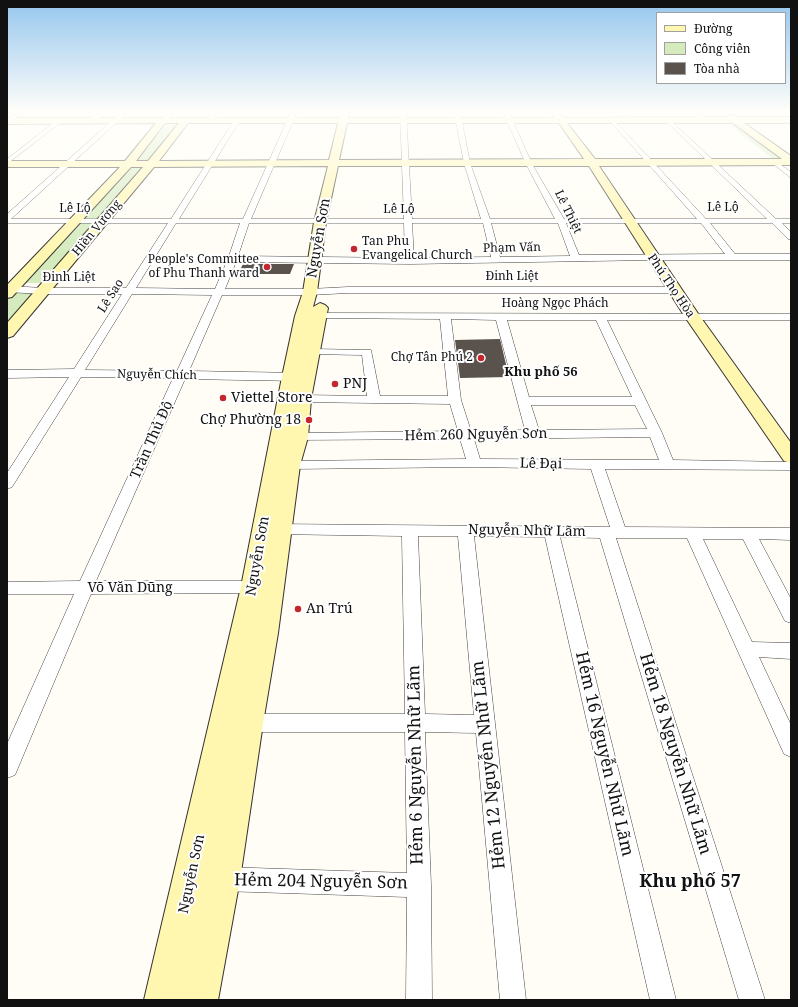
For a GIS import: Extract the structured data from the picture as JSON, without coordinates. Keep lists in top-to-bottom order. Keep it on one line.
{"streets":{"street":["Lê Lộ","Lê Thiệt","Hiền Vương","Nguyễn Sơn","Phạm Vấn","Đinh Liệt","Phú Thọ Hòa","Lê Sao","Hoàng Ngọc Phách","Nguyễn Chích","Hẻm 260 Nguyễn Sơn","Trần Thủ Độ","Lê Đại","Nguyễn Nhữ Lãm","Võ Văn Dũng","Hẻm 16 Nguyễn Nhữ Lãm","Hẻm 18 Nguyễn Nhữ Lãm","Hẻm 6 Nguyễn Nhữ Lãm","Hẻm 12 Nguyễn Nhữ Lãm","Hẻm 204 Nguyễn Sơn"]},"crossings":[["Lê Lộ","Lê Thiệt"],["Lê Lộ","Hiền Vương"],["Lê Lộ","Nguyễn Sơn"],["Lê Lộ","Phú Thọ Hòa"],["Lê Lộ","Lê Sao"],["Lê Lộ","Trần Thủ Độ"],["Lê Thiệt","Phạm Vấn"],["Hiền Vương","Đinh Liệt"],["Nguyễn Sơn","Phạm Vấn"],["Nguyễn Sơn","Đinh Liệt"],["Nguyễn Sơn","Hoàng Ngọc Phách"],["Nguyễn Sơn","Nguyễn Chích"],["Nguyễn Sơn","Hẻm 260 Nguyễn Sơn"],["Nguyễn Sơn","Lê Đại"],["Nguyễn Sơn","Nguyễn Nhữ Lãm"],["Nguyễn Sơn","Võ Văn Dũng"],["Nguyễn Sơn","Hẻm 204 Nguyễn Sơn"],["Phạm Vấn","Phú Thọ Hòa"],["Phạm Vấn","Trần Thủ Độ"],["Đinh Liệt","Phú Thọ Hòa"],["Đinh Liệt","Lê Sao"],["Đinh Liệt","Trần Thủ Độ"],["Phú Thọ Hòa","Hoàng Ngọc Phách"],["Lê Sao","Nguyễn Chích"],["Nguyễn Chích","Trần Thủ Độ"],["Trần Thủ Độ","Võ Văn Dũng"],["Lê Đại","Hẻm 18 Nguyễn Nhữ Lãm"],["Nguyễn Nhữ Lãm","Hẻm 16 Nguyễn Nhữ Lãm"],["Nguyễn Nhữ Lãm","Hẻm 18 Nguyễn Nhữ Lãm"],["Nguyễn Nhữ Lãm","Hẻm 6 Nguyễn Nhữ Lãm"],["Nguyễn Nhữ Lãm","Hẻm 12 Nguyễn Nhữ Lãm"],["Hẻm 6 Nguyễn Nhữ Lãm","Hẻm 204 Nguyễn Sơn"]],"districts":["Khu phố 56","Khu phố 57"],"places":["Tan Phu Evangelical Church","People's Committee of Phu Thanh ward","Chợ Tân Phú 2","PNJ","Viettel Store","Chợ Phường 18","An Trú"],"legend":["Đường","Công viên","Tòa nhà"]}
